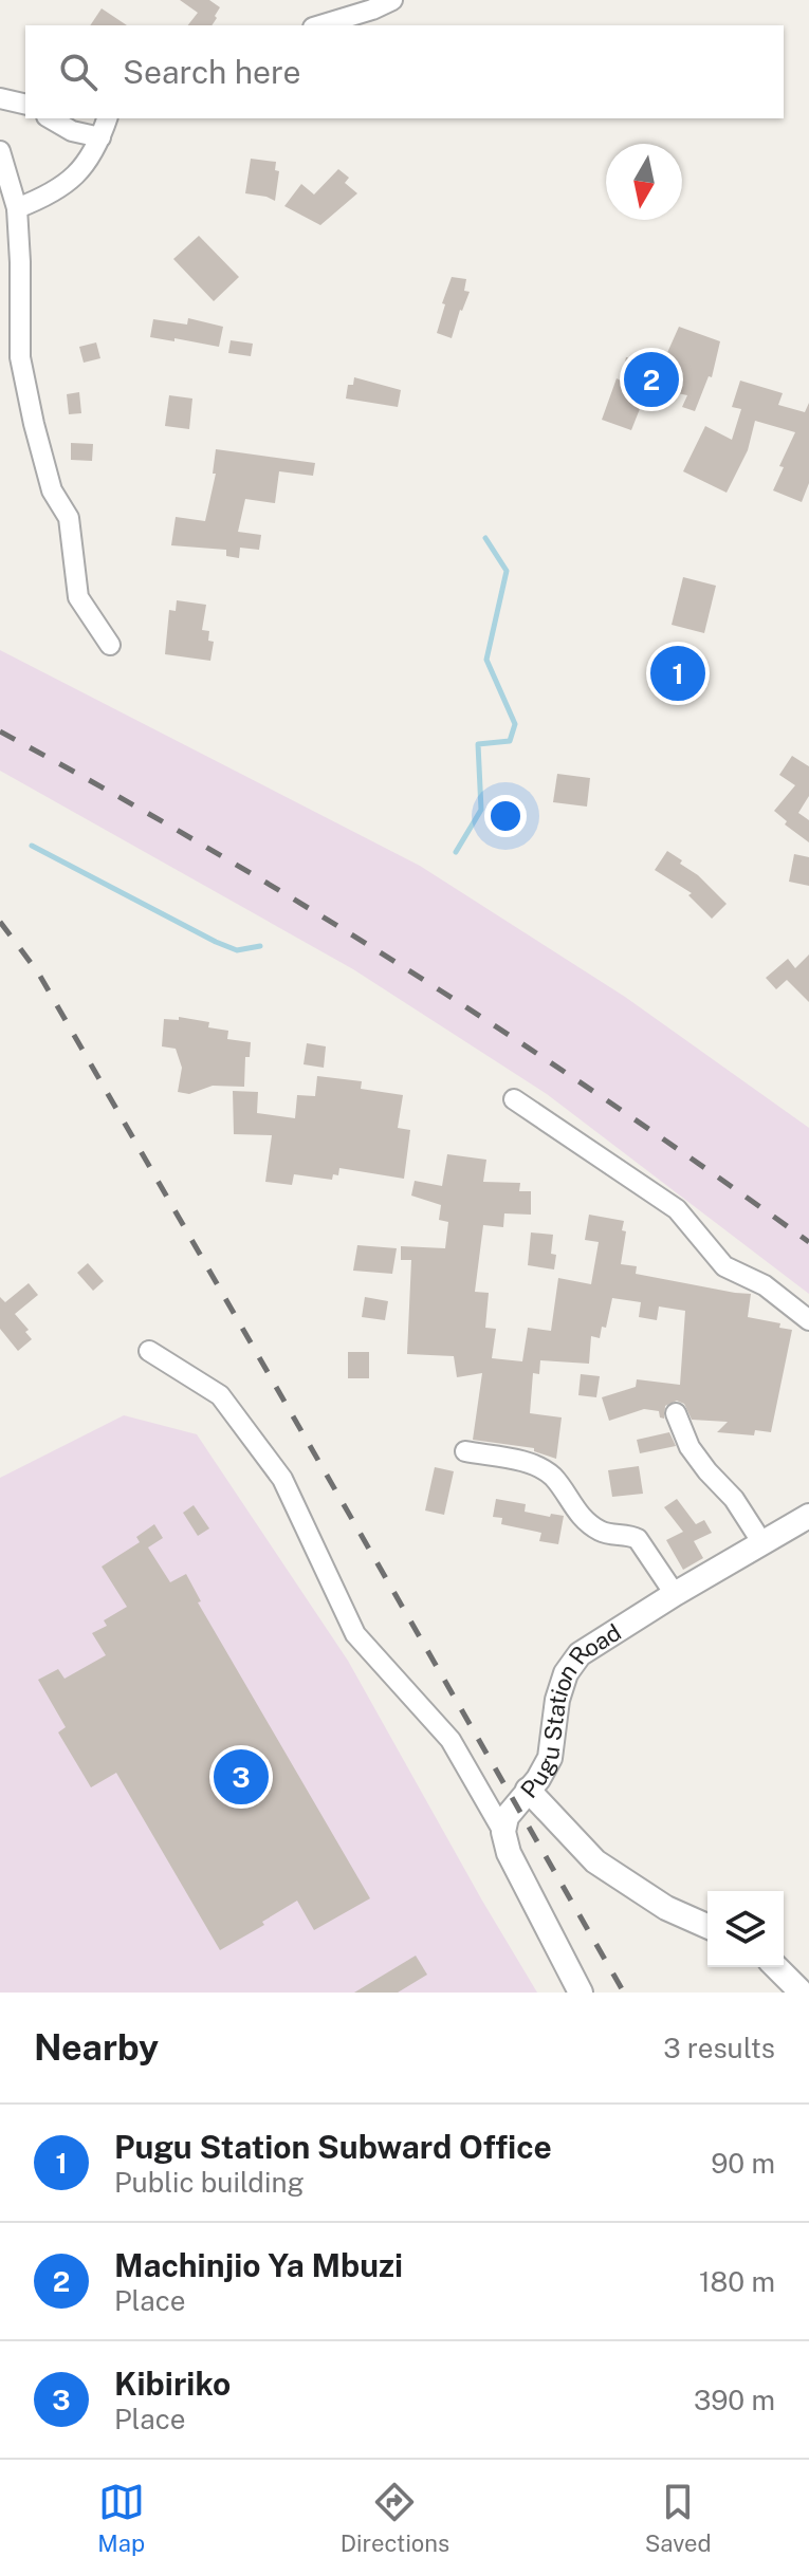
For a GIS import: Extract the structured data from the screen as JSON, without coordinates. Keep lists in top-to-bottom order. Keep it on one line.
{"streets":{"street":["Pugu Station Road"]},"north":"bottom","page":{"search":"Search here","pins":["2","1","3"],"heading":["Nearby","3 results"],"list":[{"mark":"1","name":"Pugu Station Subward Office","note":"Public building","value":"90 m"},{"mark":"2","name":"Machinjio Ya Mbuzi","note":"Place","value":"180 m"},{"mark":"3","name":"Kibiriko","note":"Place","value":"390 m"}],"nav":["Map","Directions","Saved"]}}
